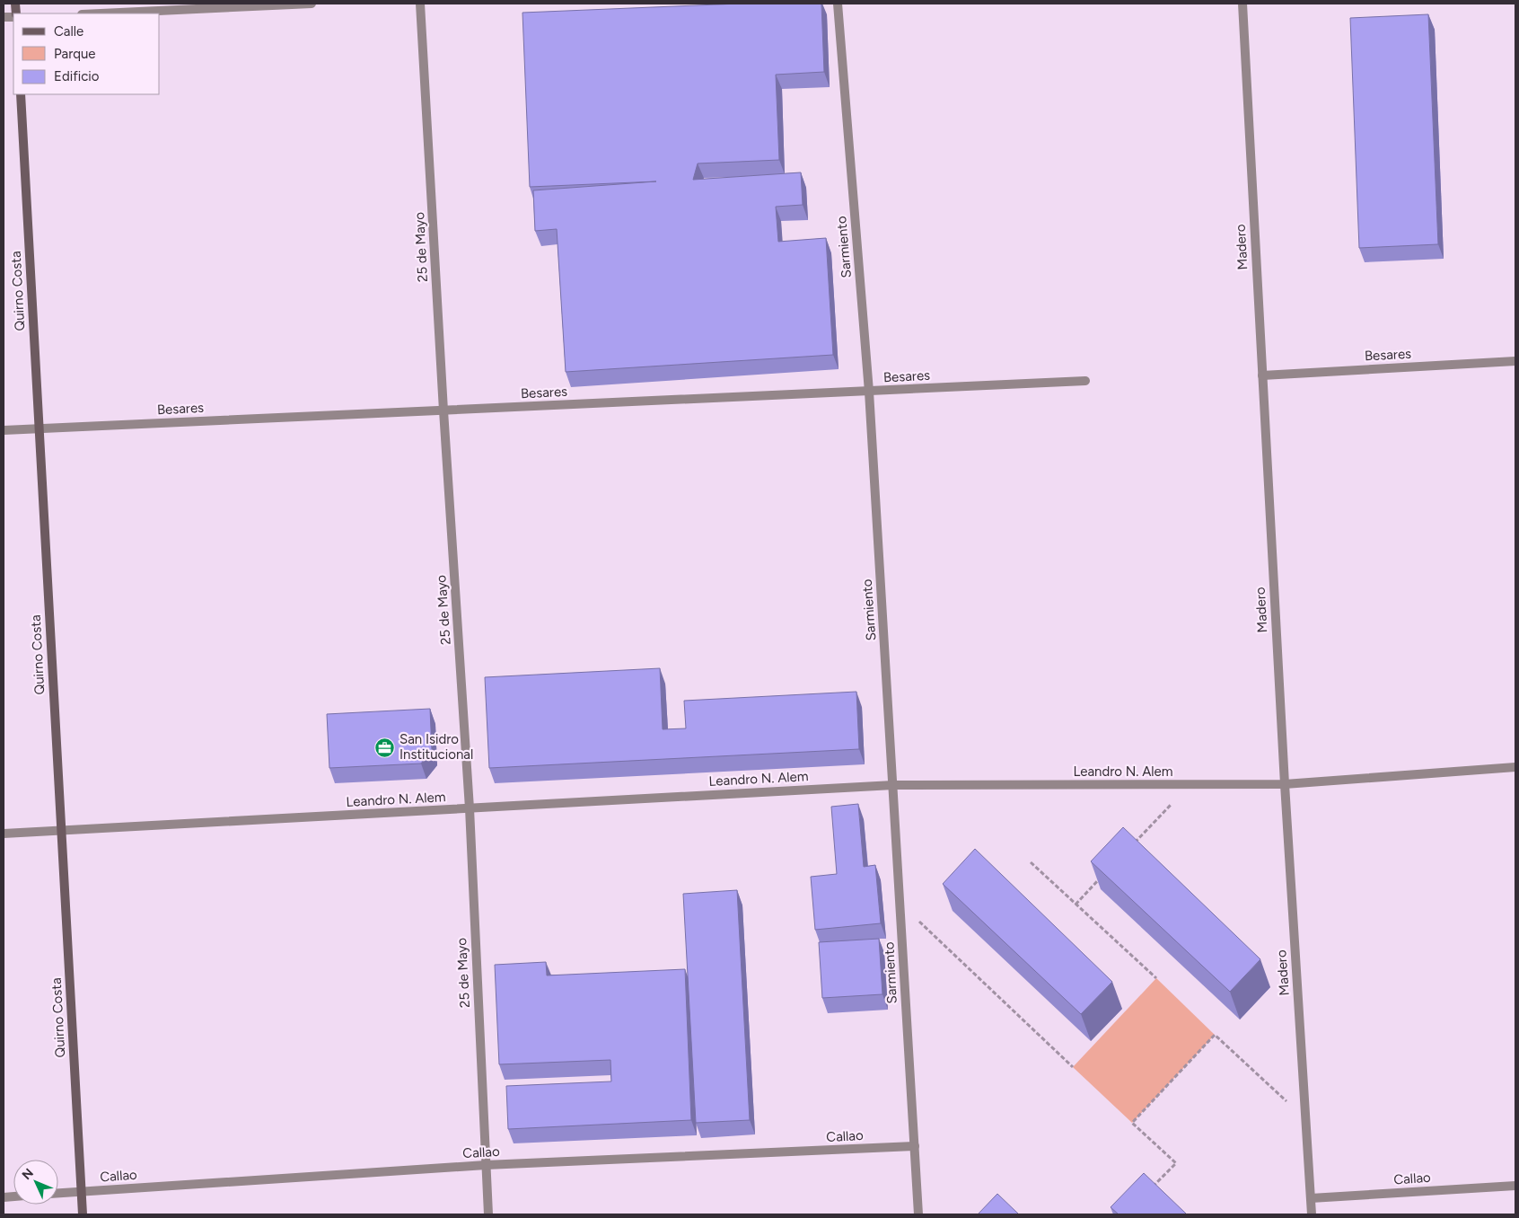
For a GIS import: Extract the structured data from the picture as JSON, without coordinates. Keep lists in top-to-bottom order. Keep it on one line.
{"streets":{"street":["25 de Mayo","Sarmiento","Madero","Quirno Costa","Besares","Leandro N. Alem","Callao"]},"crossings":[["25 de Mayo","Besares"],["25 de Mayo","Leandro N. Alem"],["25 de Mayo","Callao"],["Sarmiento","Besares"],["Sarmiento","Leandro N. Alem"],["Sarmiento","Callao"],["Madero","Besares"],["Madero","Leandro N. Alem"],["Madero","Callao"],["Quirno Costa","Besares"],["Quirno Costa","Leandro N. Alem"],["Quirno Costa","Callao"]],"places":{"office":["San Isidro Institucional"]},"legend":["Calle","Parque","Edificio"],"north":"top left"}
